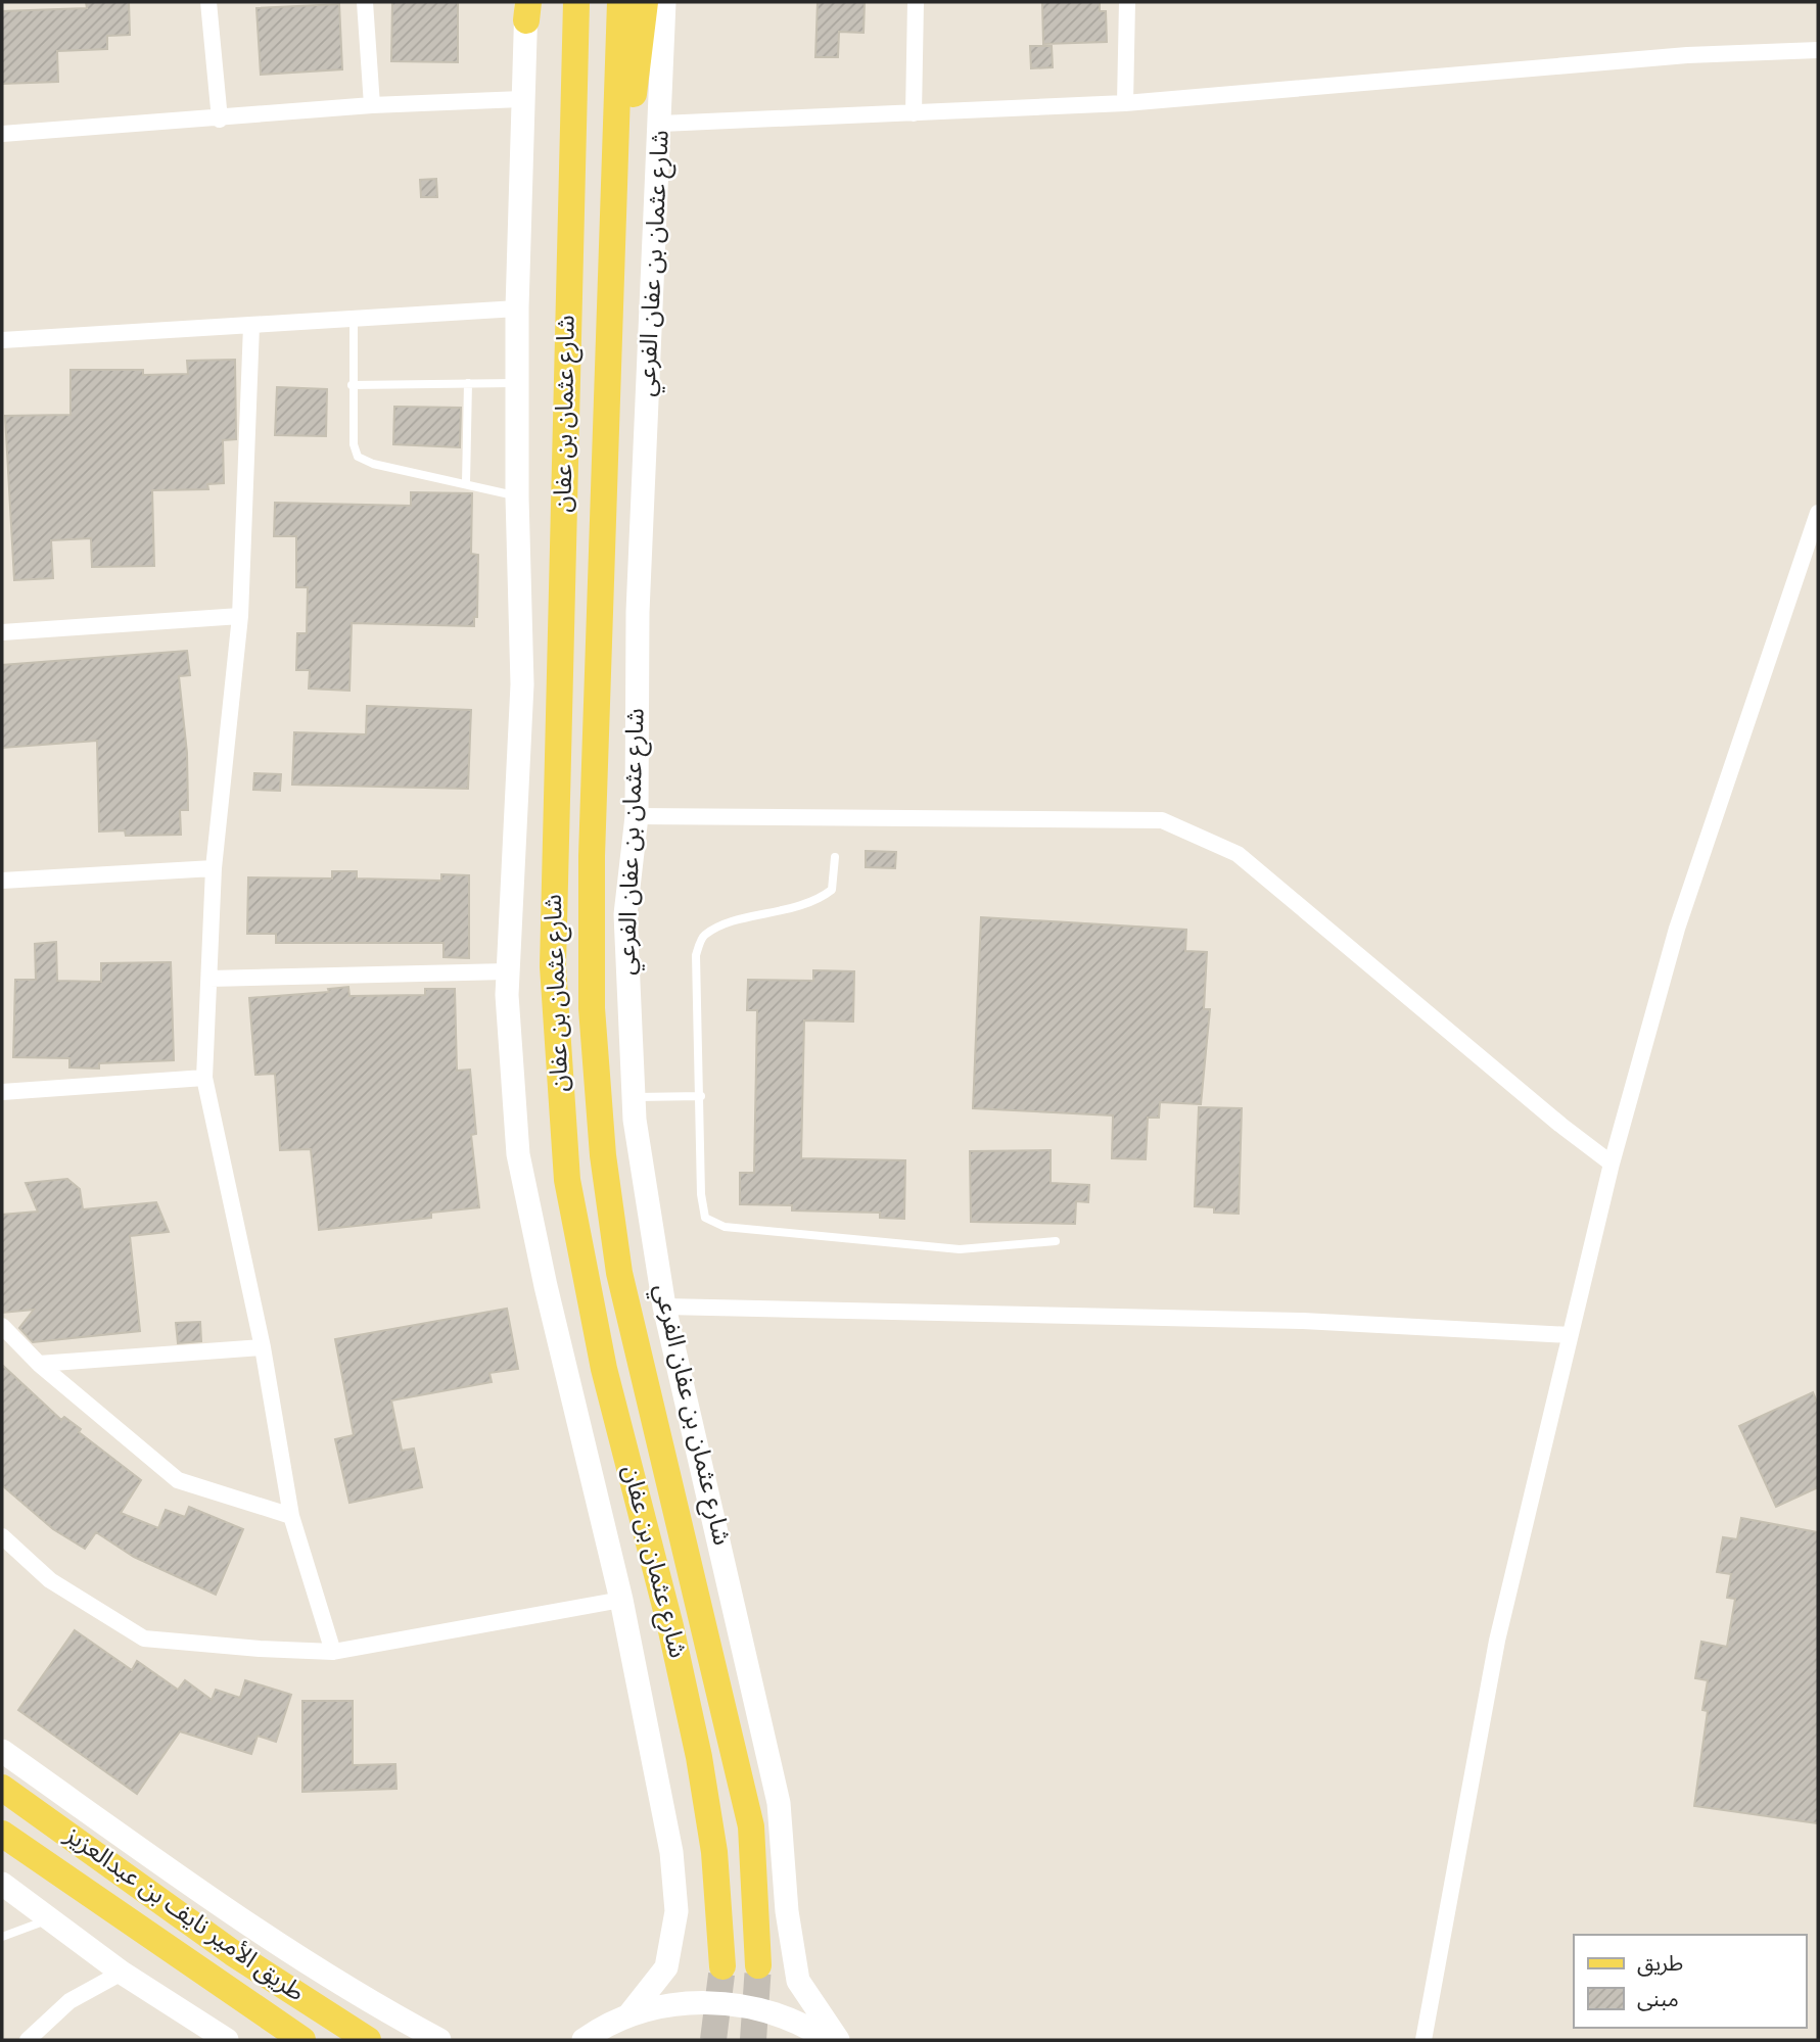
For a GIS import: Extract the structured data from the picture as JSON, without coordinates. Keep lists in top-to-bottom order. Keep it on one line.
{"streets":{"main road":["شارع عثمان بن عفان الفرعي","شارع عثمان بن عفان","طريق الأمير نايف بن عبدالعزيز"]},"legend":["طريق","مبنى"]}
